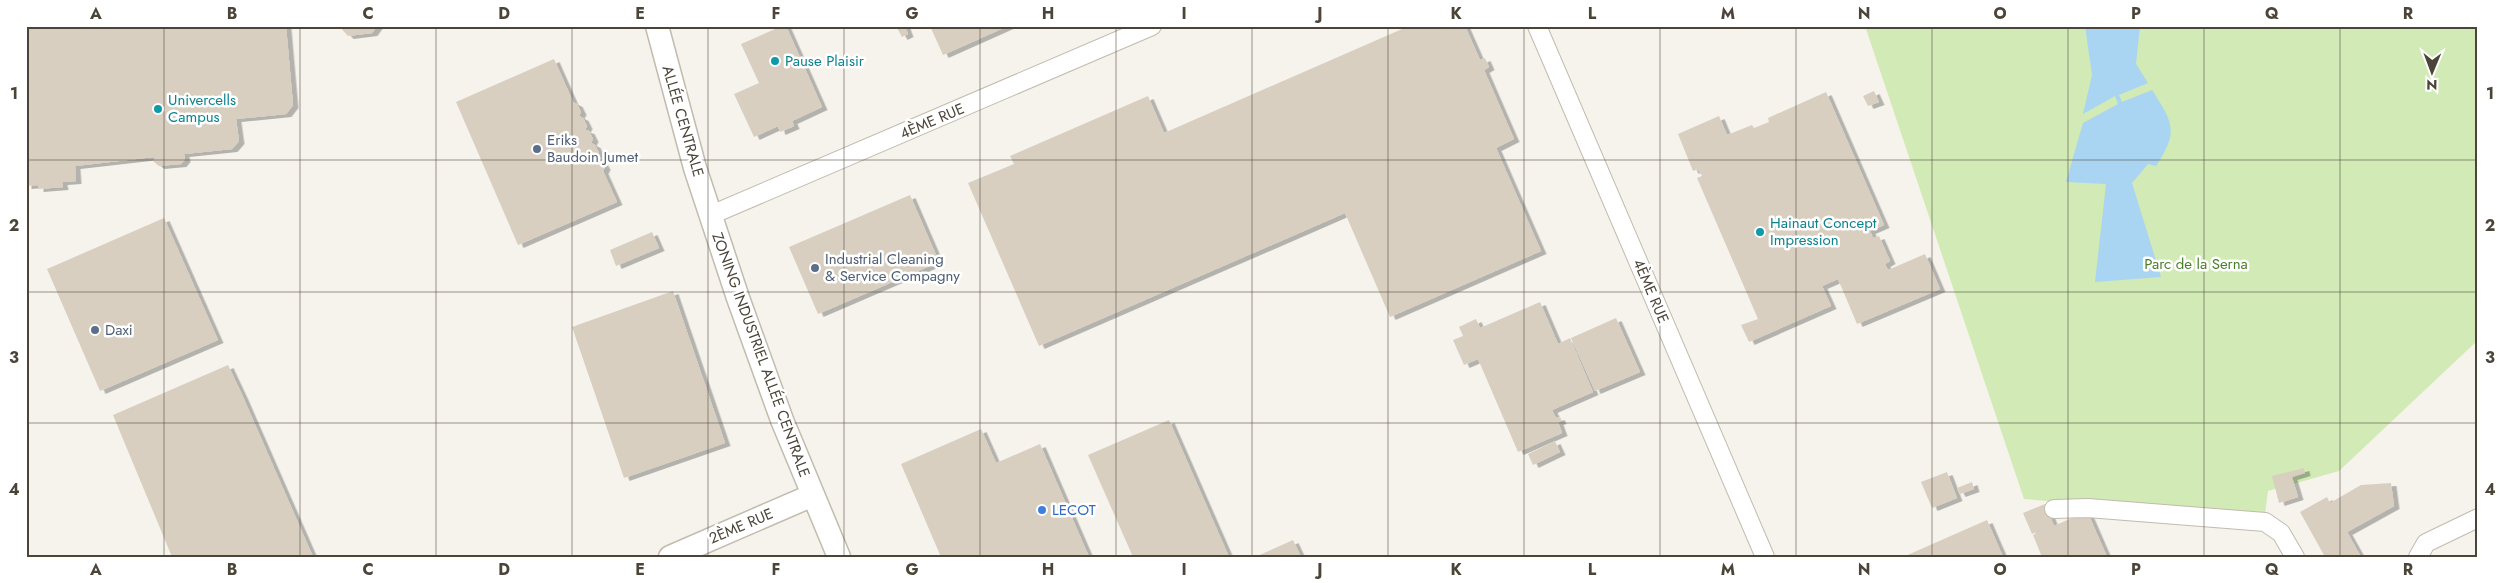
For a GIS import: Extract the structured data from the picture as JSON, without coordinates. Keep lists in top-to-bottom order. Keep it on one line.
{"streets":{"street":["ALLÉE CENTRALE","4ÈME RUE","ZONING INDUSTRIEL ALLÉE CENTRALE","2ÈME RUE"]},"crossings":[["ALLÉE CENTRALE","4ÈME RUE"],["ALLÉE CENTRALE","ZONING INDUSTRIEL ALLÉE CENTRALE"],["4ÈME RUE","ZONING INDUSTRIEL ALLÉE CENTRALE"],["ZONING INDUSTRIEL ALLÉE CENTRALE","2ÈME RUE"]],"parks":["Parc de la Serna"],"places":["Pause Plaisir","Univercells Campus","Eriks Baudoin Jumet","Hainaut Concept Impression","Industrial Cleaning & Service Compagny","Daxi","LECOT"],"north":"bottom","grid":{"columns":["A","B","C","D","E","F","G","H","I","J","K","L","M","N","O","P","Q","R"],"rows":["1","2","3","4"]}}
